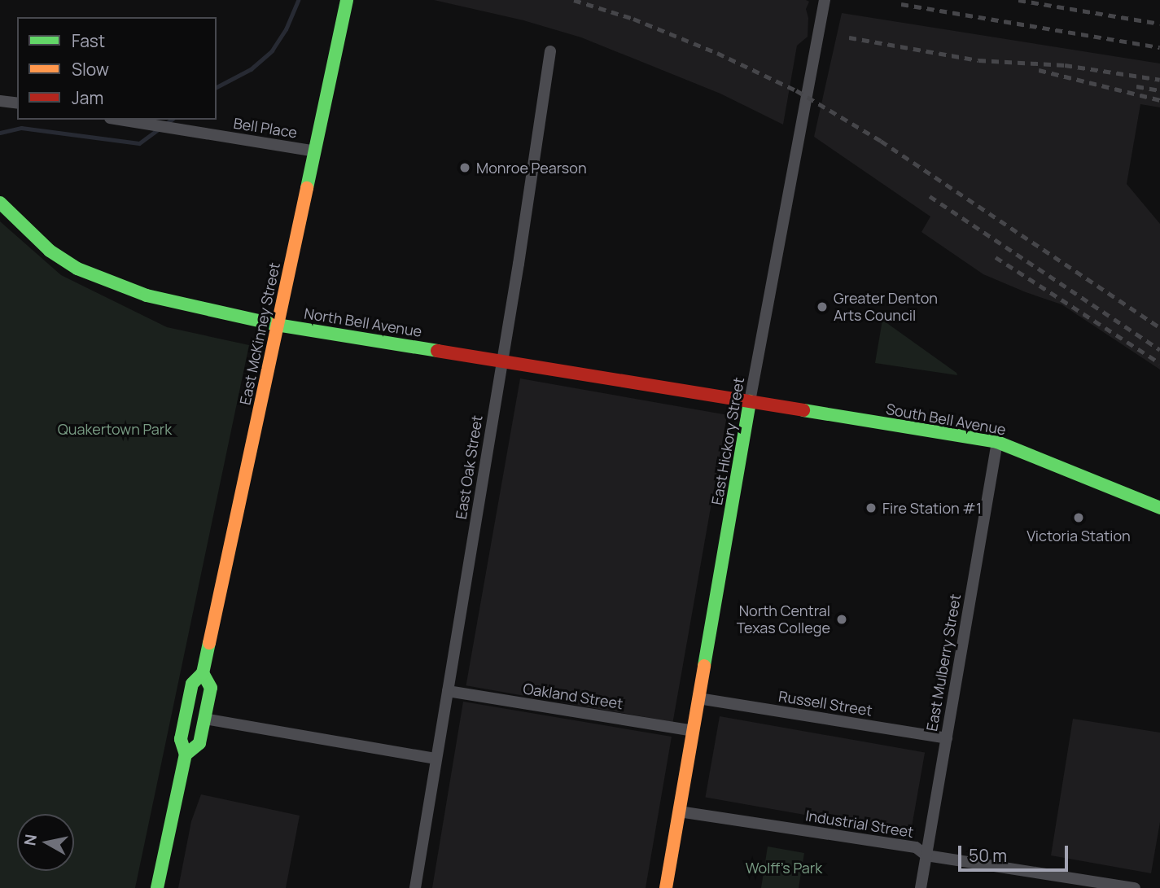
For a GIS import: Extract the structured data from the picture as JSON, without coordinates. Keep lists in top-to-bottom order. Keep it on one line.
{"streets":{"main road":["North Bell Avenue","East McKinney Street","South Bell Avenue","East Hickory Street"],"street":["Bell Place","East Oak Street","East Mulberry Street","Oakland Street","Russell Street","Industrial Street"]},"crossings":[["Bell Place","East McKinney Street"],["North Bell Avenue","East McKinney Street"],["North Bell Avenue","South Bell Avenue"],["North Bell Avenue","East Hickory Street"],["North Bell Avenue","East Oak Street"],["South Bell Avenue","East Hickory Street"],["South Bell Avenue","East Mulberry Street"],["East Hickory Street","Oakland Street"],["East Hickory Street","Russell Street"],["East Hickory Street","Industrial Street"],["East Oak Street","Oakland Street"],["East Mulberry Street","Russell Street"],["East Mulberry Street","Industrial Street"]],"parks":["Quakertown Park","Wolff’s Park"],"places":["Monroe Pearson","Greater Denton Arts Council","Fire Station #1","Victoria Station","North Central Texas College"],"legend":["Fast","Slow","Jam"],"scale_bar":"50 m","north":"left"}
